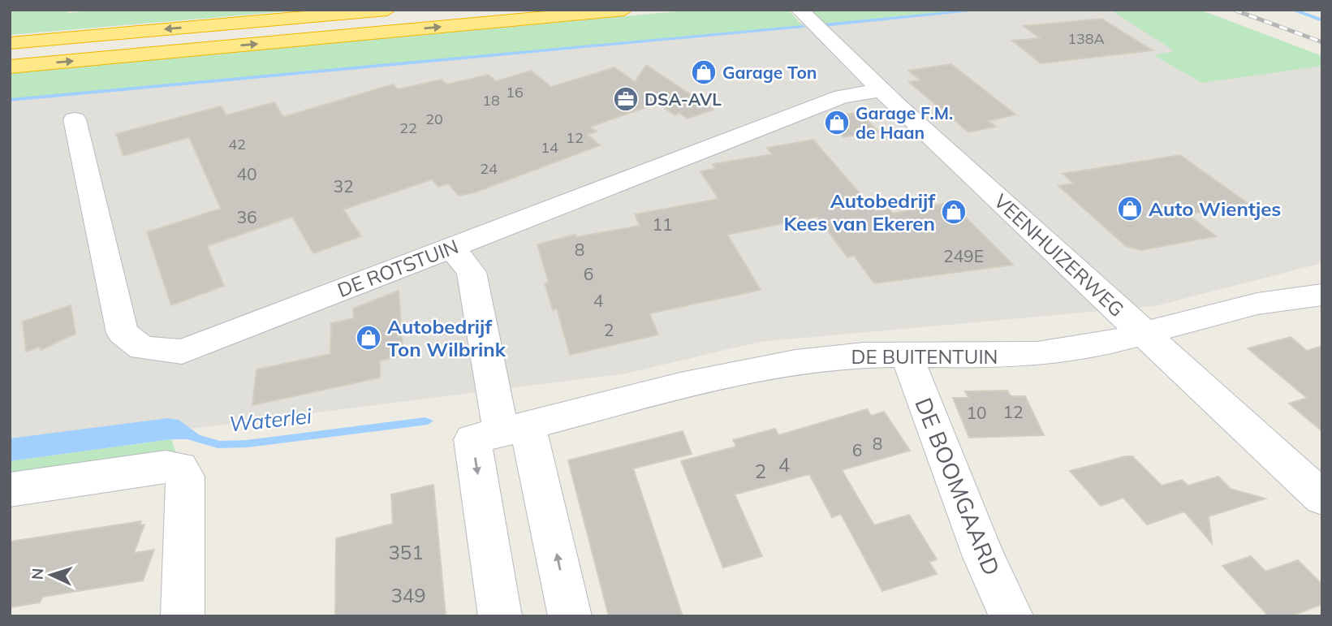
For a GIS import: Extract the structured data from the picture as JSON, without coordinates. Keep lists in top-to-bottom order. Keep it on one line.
{"streets":{"street":["VEENHUIZERWEG","DE ROTSTUIN","DE BUITENTUIN","DE BOOMGAARD"]},"crossings":[["VEENHUIZERWEG","DE ROTSTUIN"],["VEENHUIZERWEG","DE BUITENTUIN"],["DE BUITENTUIN","DE BOOMGAARD"]],"water":["Waterlei"],"places":{"shop":["Garage Ton","Garage F.M. de Haan","Auto Wientjes","Autobedrijf Kees van Ekeren","Autobedrijf Ton Wilbrink"],"office":["DSA-AVL"]},"house_numbers":["138A","16","18","20","22","12","42","14","24","40","32","36","11","8","249E","6","4","2","12","10","8","6","4","2","351","349"],"north":"left"}
